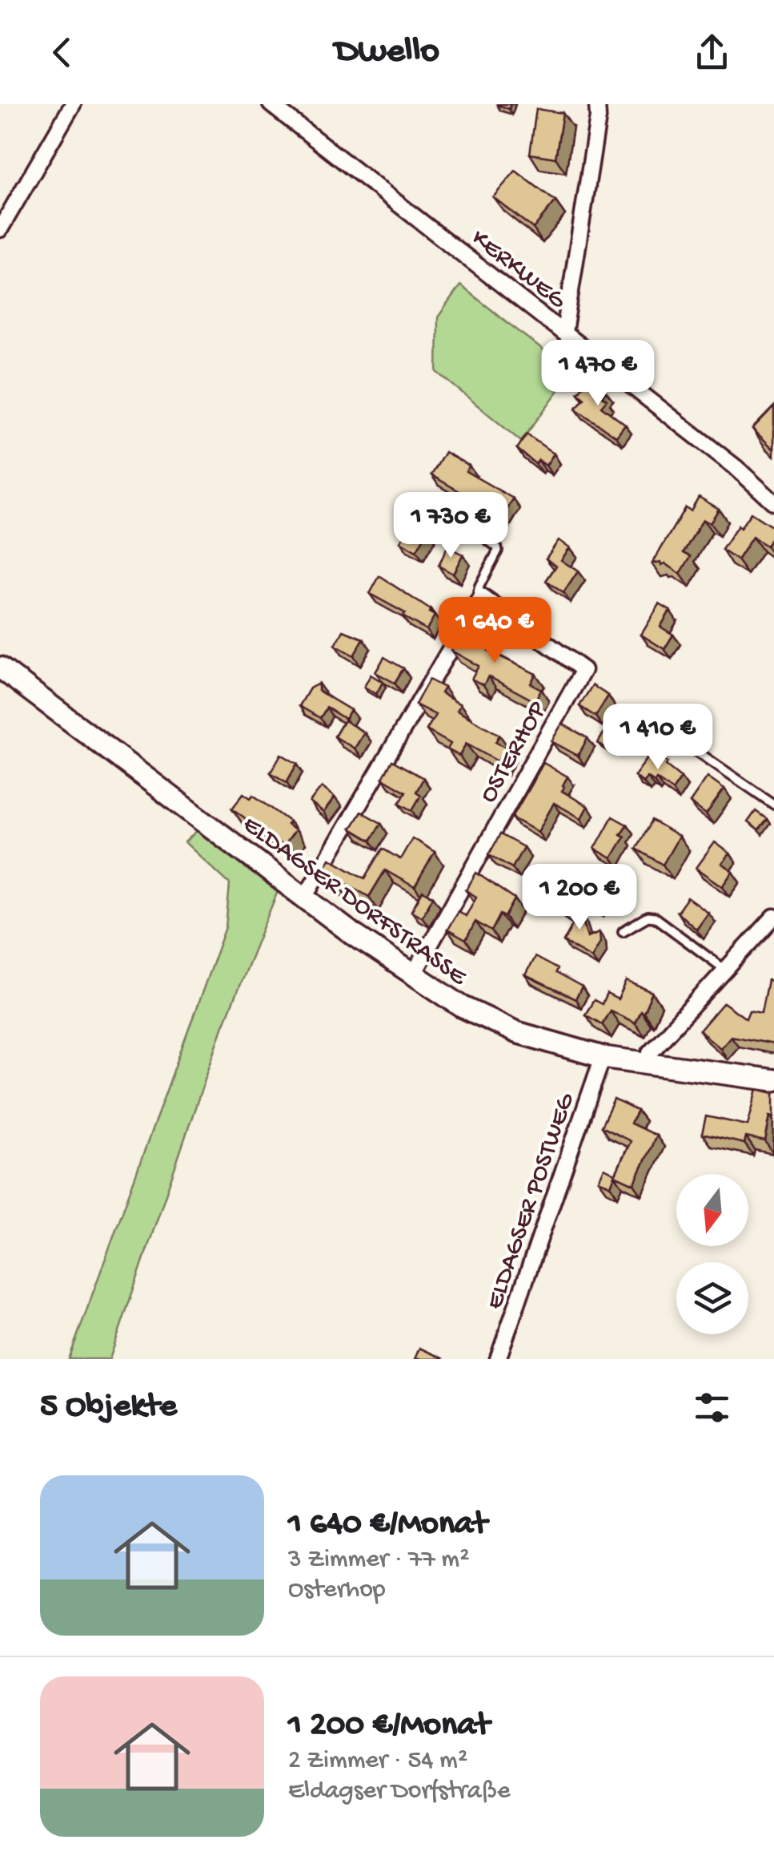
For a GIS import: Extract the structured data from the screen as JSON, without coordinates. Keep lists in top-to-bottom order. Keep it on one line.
{"streets":{"street":["KERKWEG","OSTERHOP","ELDAGSER DORFSTRASSE","ELDAGSER POSTWEG"]},"crossings":[["OSTERHOP","ELDAGSER DORFSTRASSE"],["ELDAGSER DORFSTRASSE","ELDAGSER POSTWEG"]],"north":"bottom","page":{"header":"Dwello","price":["1 470 €","1 730 €","1 640 €","1 410 €","1 200 €"],"heading":"5 Objekte","list":[{"name":"1 640 €/Monat","note":"3 Zimmer · 77 m² · Osterhop"},{"name":"1 200 €/Monat","note":"2 Zimmer · 54 m² · Eldagser Dorfstraße"}]}}
